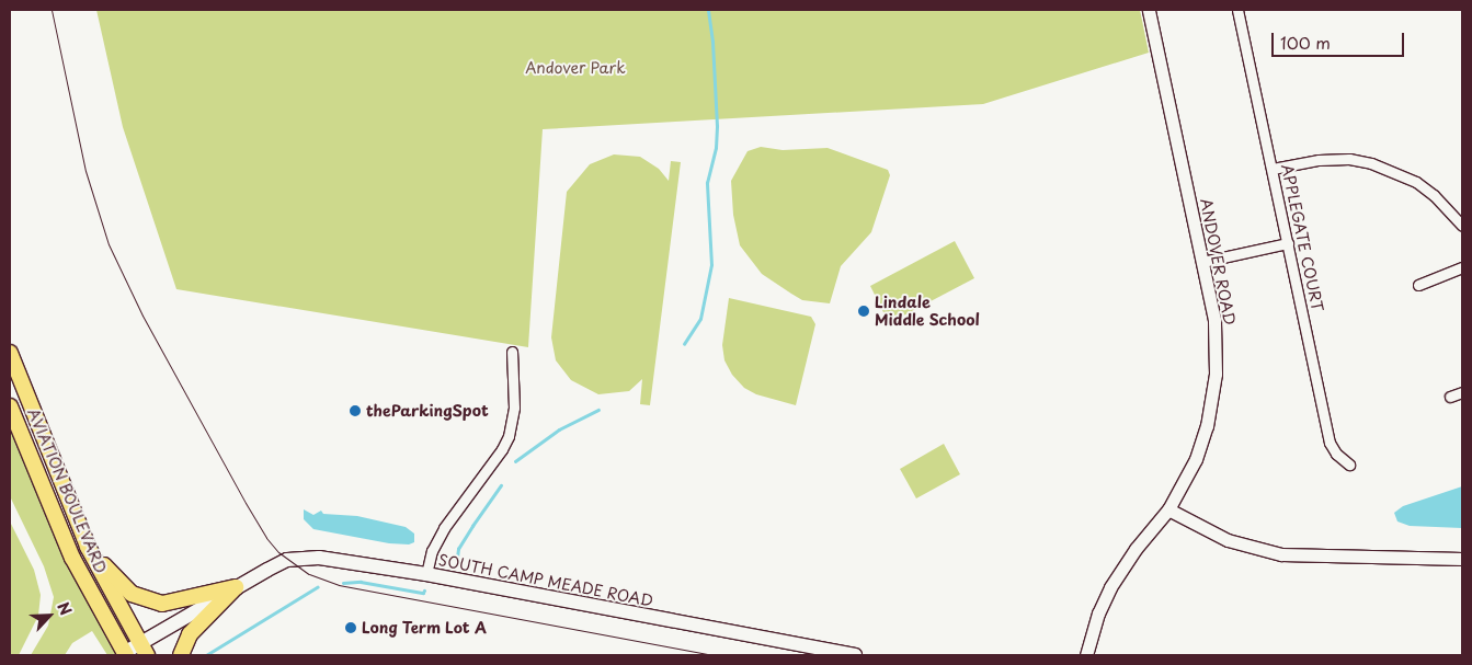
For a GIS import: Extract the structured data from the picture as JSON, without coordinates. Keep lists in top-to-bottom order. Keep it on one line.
{"streets":{"main road":["AVIATION BOULEVARD","SOUTH CAMP MEADE ROAD"],"street":["APPLEGATE COURT","ANDOVER ROAD"]},"crossings":[["AVIATION BOULEVARD","SOUTH CAMP MEADE ROAD"]],"parks":["Andover Park"],"places":["Lindale Middle School","theParkingSpot","Long Term Lot A"],"scale_bar":"100 m","north":"top right"}
